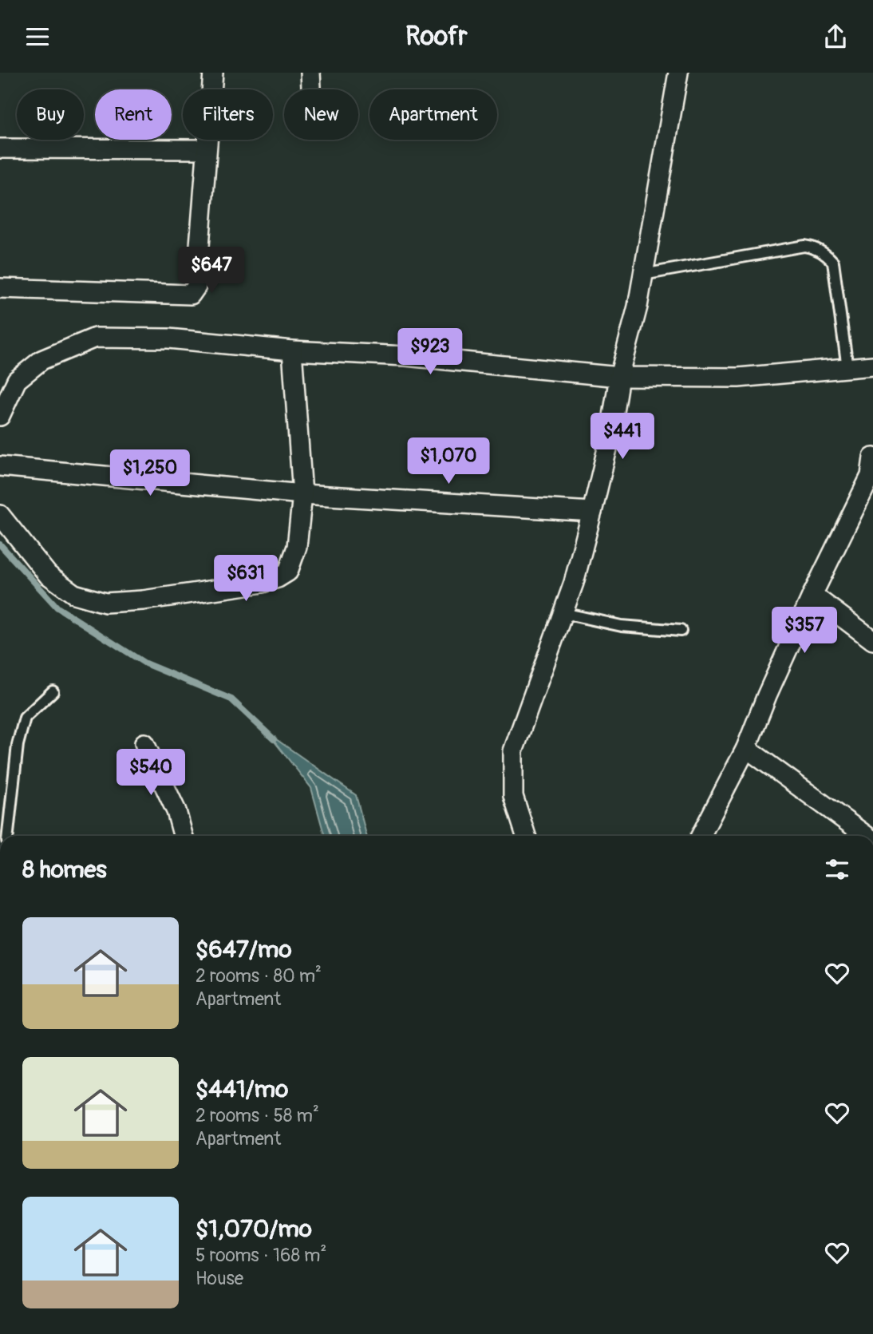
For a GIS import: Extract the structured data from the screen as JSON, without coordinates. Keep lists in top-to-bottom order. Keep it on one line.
{"page":{"header":"Roofr","chip":["Buy","Rent","Filters","New","Apartment"],"price":["$647","$923","$441","$1,070","$1,250","$631","$357","$540"],"heading":"8 homes","list":[{"name":"$647/mo","note":"2 rooms · 80 m² · Apartment"},{"name":"$441/mo","note":"2 rooms · 58 m² · Apartment"},{"name":"$1,070/mo","note":"5 rooms · 168 m² · House"}]}}
